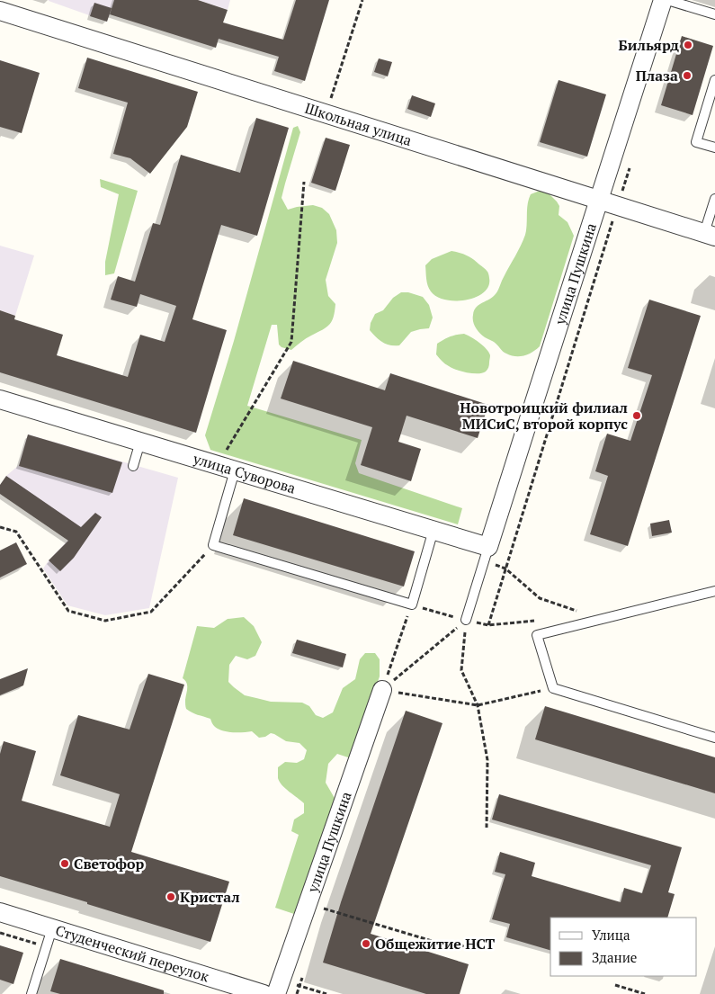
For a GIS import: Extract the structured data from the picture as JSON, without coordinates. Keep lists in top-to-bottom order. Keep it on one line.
{"streets":{"street":["Школьная улица","улица Пушкина","улица Суворова","Студенческий переулок"]},"crossings":[["Школьная улица","улица Пушкина"],["улица Пушкина","улица Суворова"]],"places":["Бильярд","Плаза","Новотроицкий филиал МИСиС, второй корпус","Светофор","Кристал","Общежитие НСТ"],"legend":["Улица","Здание"]}
